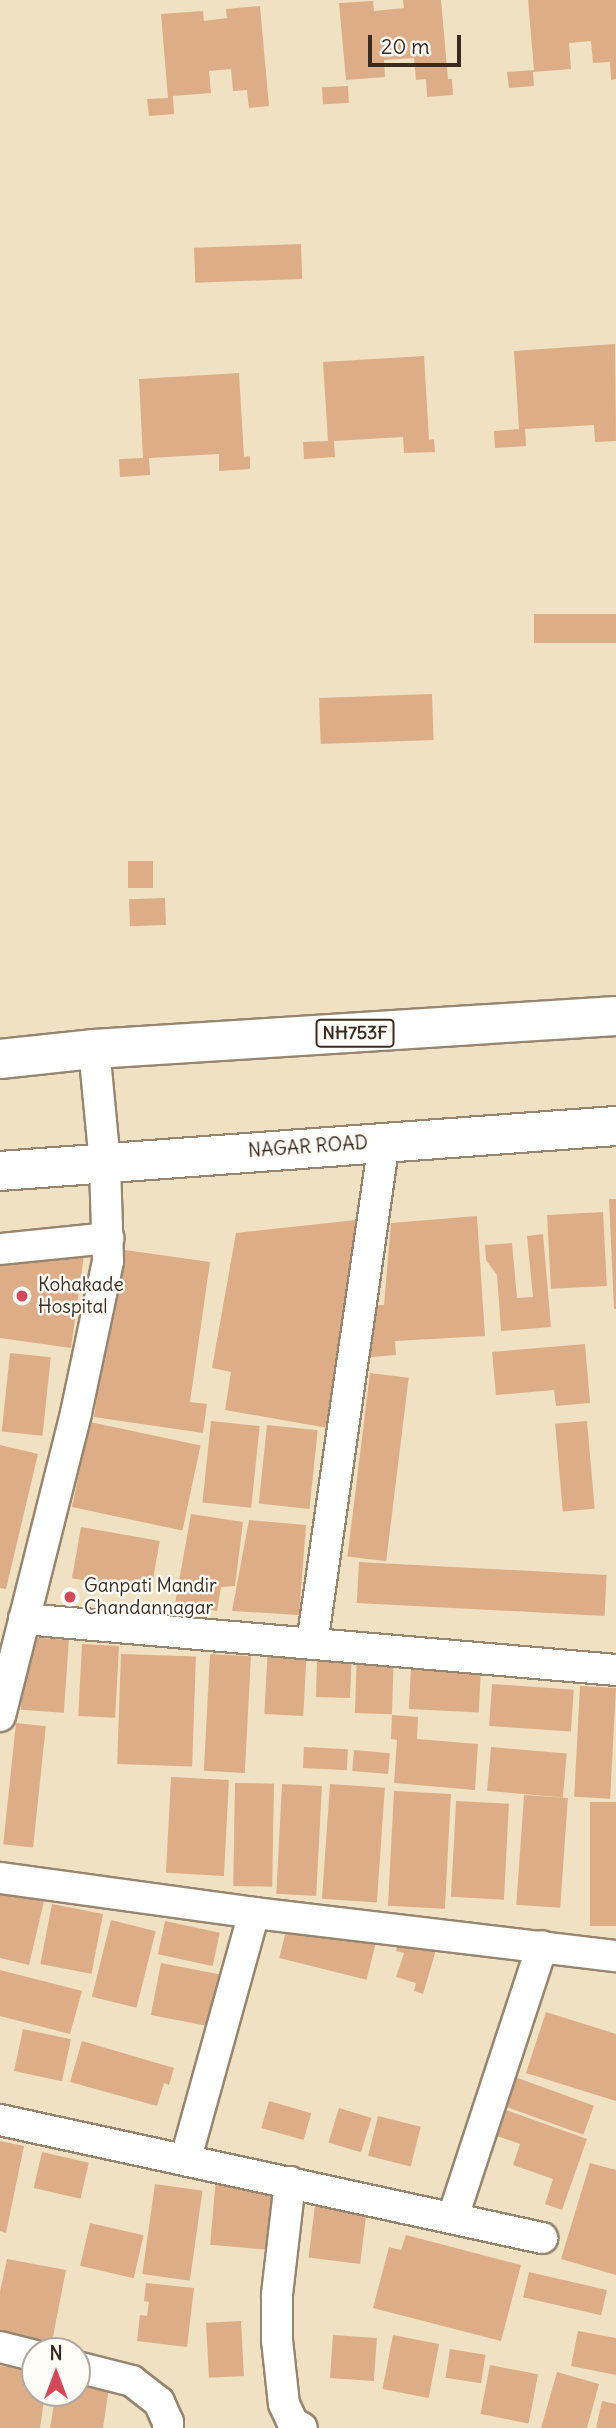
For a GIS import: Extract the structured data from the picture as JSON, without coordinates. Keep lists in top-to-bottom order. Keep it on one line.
{"streets":{"highway":["NH753F","NAGAR ROAD"]},"places":["Kohakade Hospital","Ganpati Mandir Chandannagar"],"scale_bar":"20 m","north":"top"}
